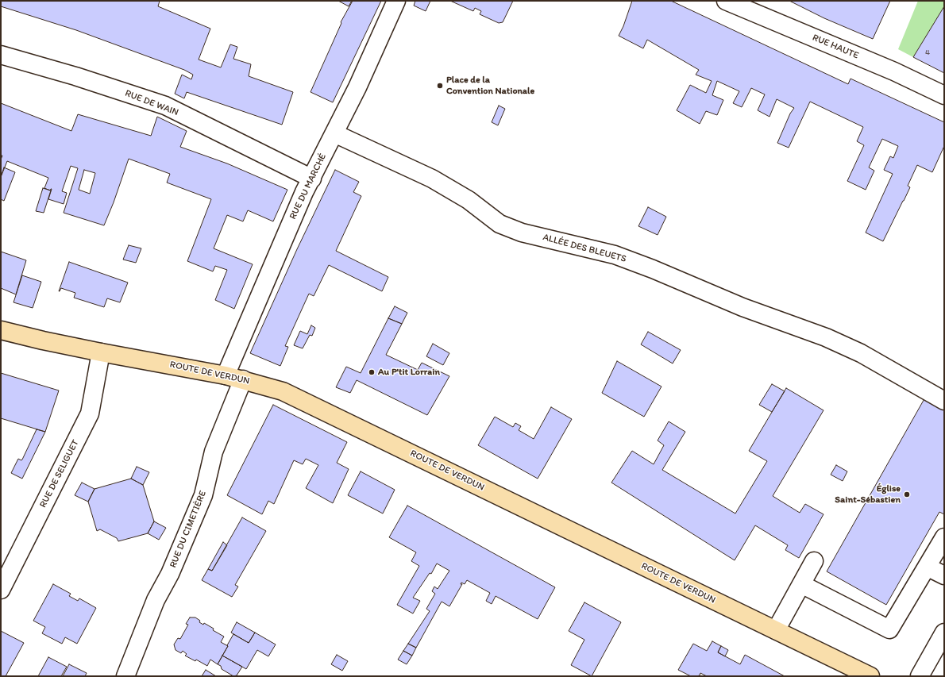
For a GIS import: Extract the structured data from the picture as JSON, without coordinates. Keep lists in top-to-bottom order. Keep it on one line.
{"streets":{"main road":["ROUTE DE VERDUN"],"street":["RUE HAUTE","RUE DE WAIN","RUE DU MARCHÉ","ALLÉE DES BLEUETS","RUE DE SELIGUET","RUE DU CIMETIÈRE"]},"crossings":[["RUE DE WAIN","RUE DU MARCHÉ"],["RUE DU MARCHÉ","ALLÉE DES BLEUETS"],["RUE DU MARCHÉ","ROUTE DE VERDUN"],["ROUTE DE VERDUN","RUE DE SELIGUET"],["ROUTE DE VERDUN","RUE DU CIMETIÈRE"]],"places":["Place de la Convention Nationale","Au P'tit Lorrain","Église Saint-Sébastien"],"house_numbers":["4"]}
